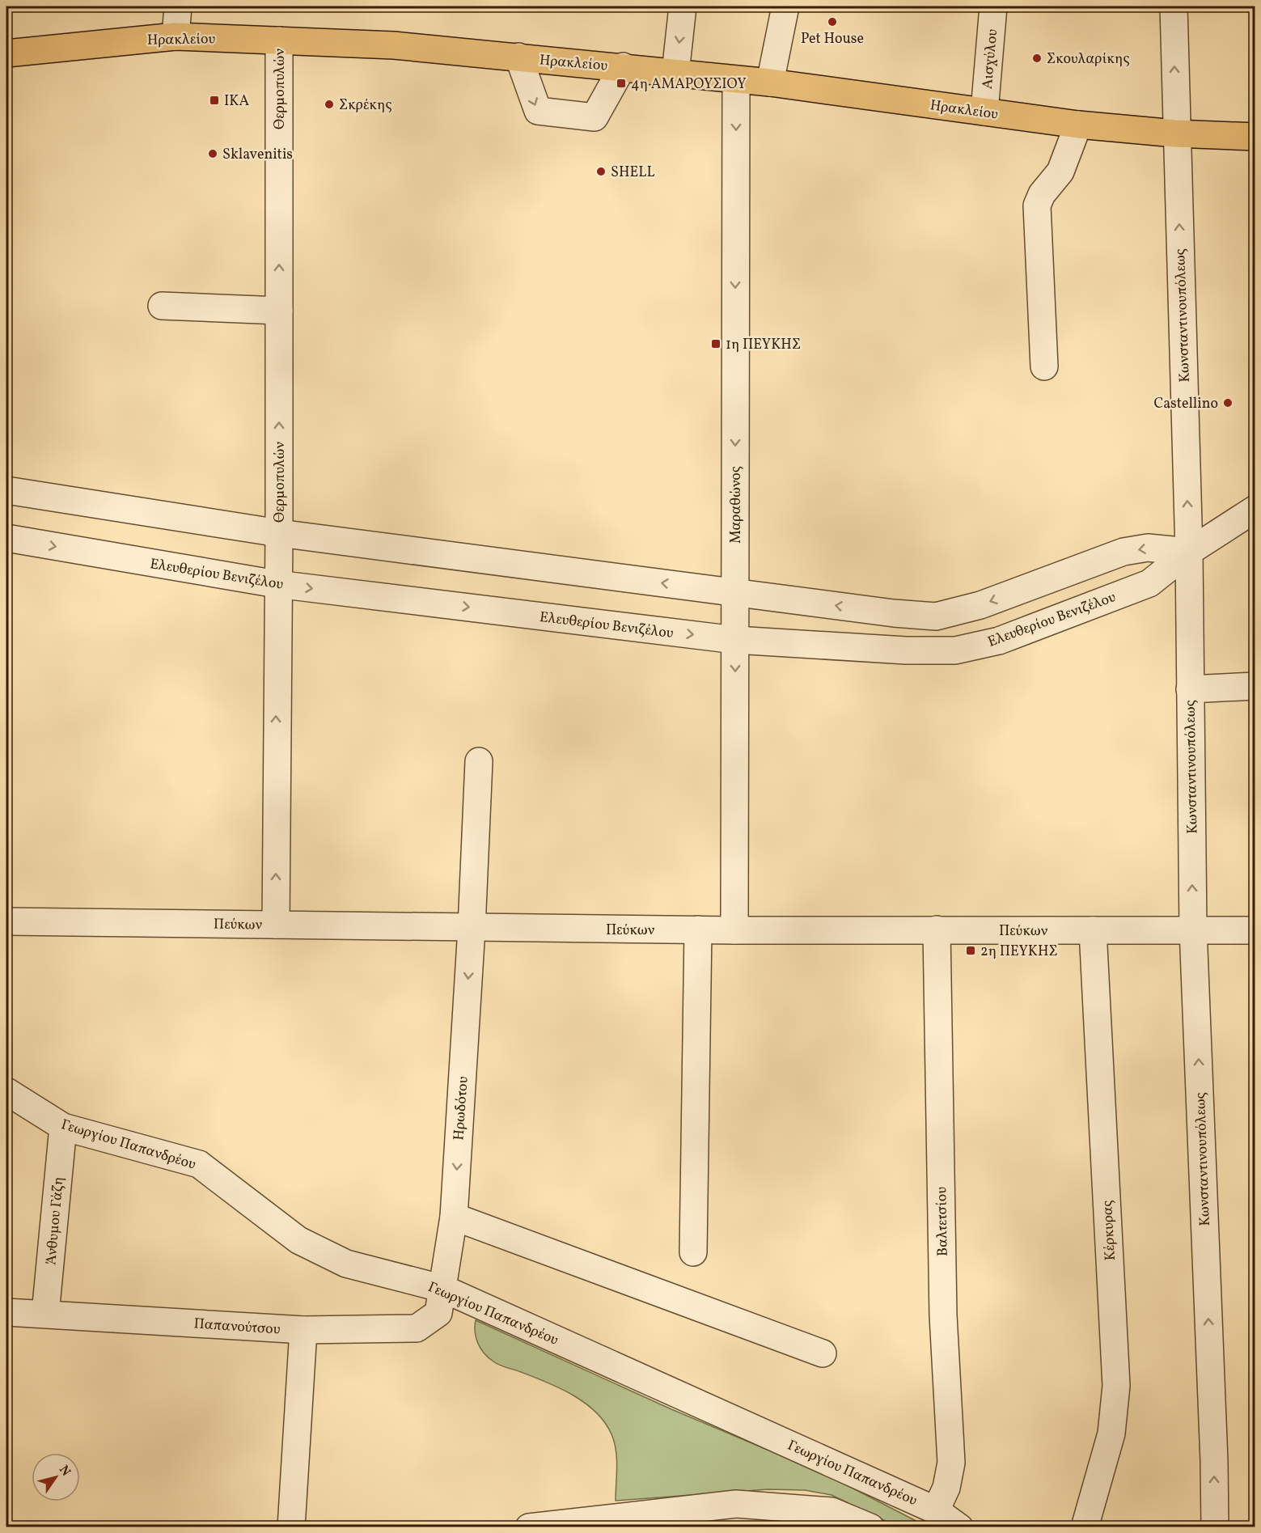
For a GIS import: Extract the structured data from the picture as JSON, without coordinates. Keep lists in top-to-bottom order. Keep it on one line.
{"streets":{"main road":["Ηρακλείου"],"street":["Αισχύλου","Θερμοπυλών","Κωνσταντινουπόλεως","Μαραθώνος","Ελευθερίου Βενιζέλου","Πεύκων","Ηρωδότου","Γεωργίου Παπανδρέου","Άνθυμου Γάζη","Βαλτετσίου","Κέρκυρας","Παπανούτσου"]},"crossings":[["Ηρακλείου","Αισχύλου"],["Ηρακλείου","Θερμοπυλών"],["Ηρακλείου","Κωνσταντινουπόλεως"],["Ηρακλείου","Μαραθώνος"],["Θερμοπυλών","Ελευθερίου Βενιζέλου"],["Θερμοπυλών","Πεύκων"],["Κωνσταντινουπόλεως","Ελευθερίου Βενιζέλου"],["Κωνσταντινουπόλεως","Πεύκων"],["Μαραθώνος","Ελευθερίου Βενιζέλου"],["Μαραθώνος","Πεύκων"],["Πεύκων","Ηρωδότου"],["Πεύκων","Βαλτετσίου"],["Πεύκων","Κέρκυρας"],["Ηρωδότου","Γεωργίου Παπανδρέου"],["Ηρωδότου","Παπανούτσου"],["Γεωργίου Παπανδρέου","Άνθυμου Γάζη"],["Γεωργίου Παπανδρέου","Βαλτετσίου"],["Γεωργίου Παπανδρέου","Παπανούτσου"],["Άνθυμου Γάζη","Παπανούτσου"]],"one_way":["Θερμοπυλών","Κωνσταντινουπόλεως","Μαραθώνος"],"places":{"other":["Pet House","Σκουλαρίκης","Σκρέκης","Sklavenitis","SHELL","Castellino"],"transit":["4η ΑΜΑΡΟΥΣΙΟΥ","ΙΚΑ","1η ΠΕΥΚΗΣ","2η ΠΕΥΚΗΣ"]},"north":"top right"}
